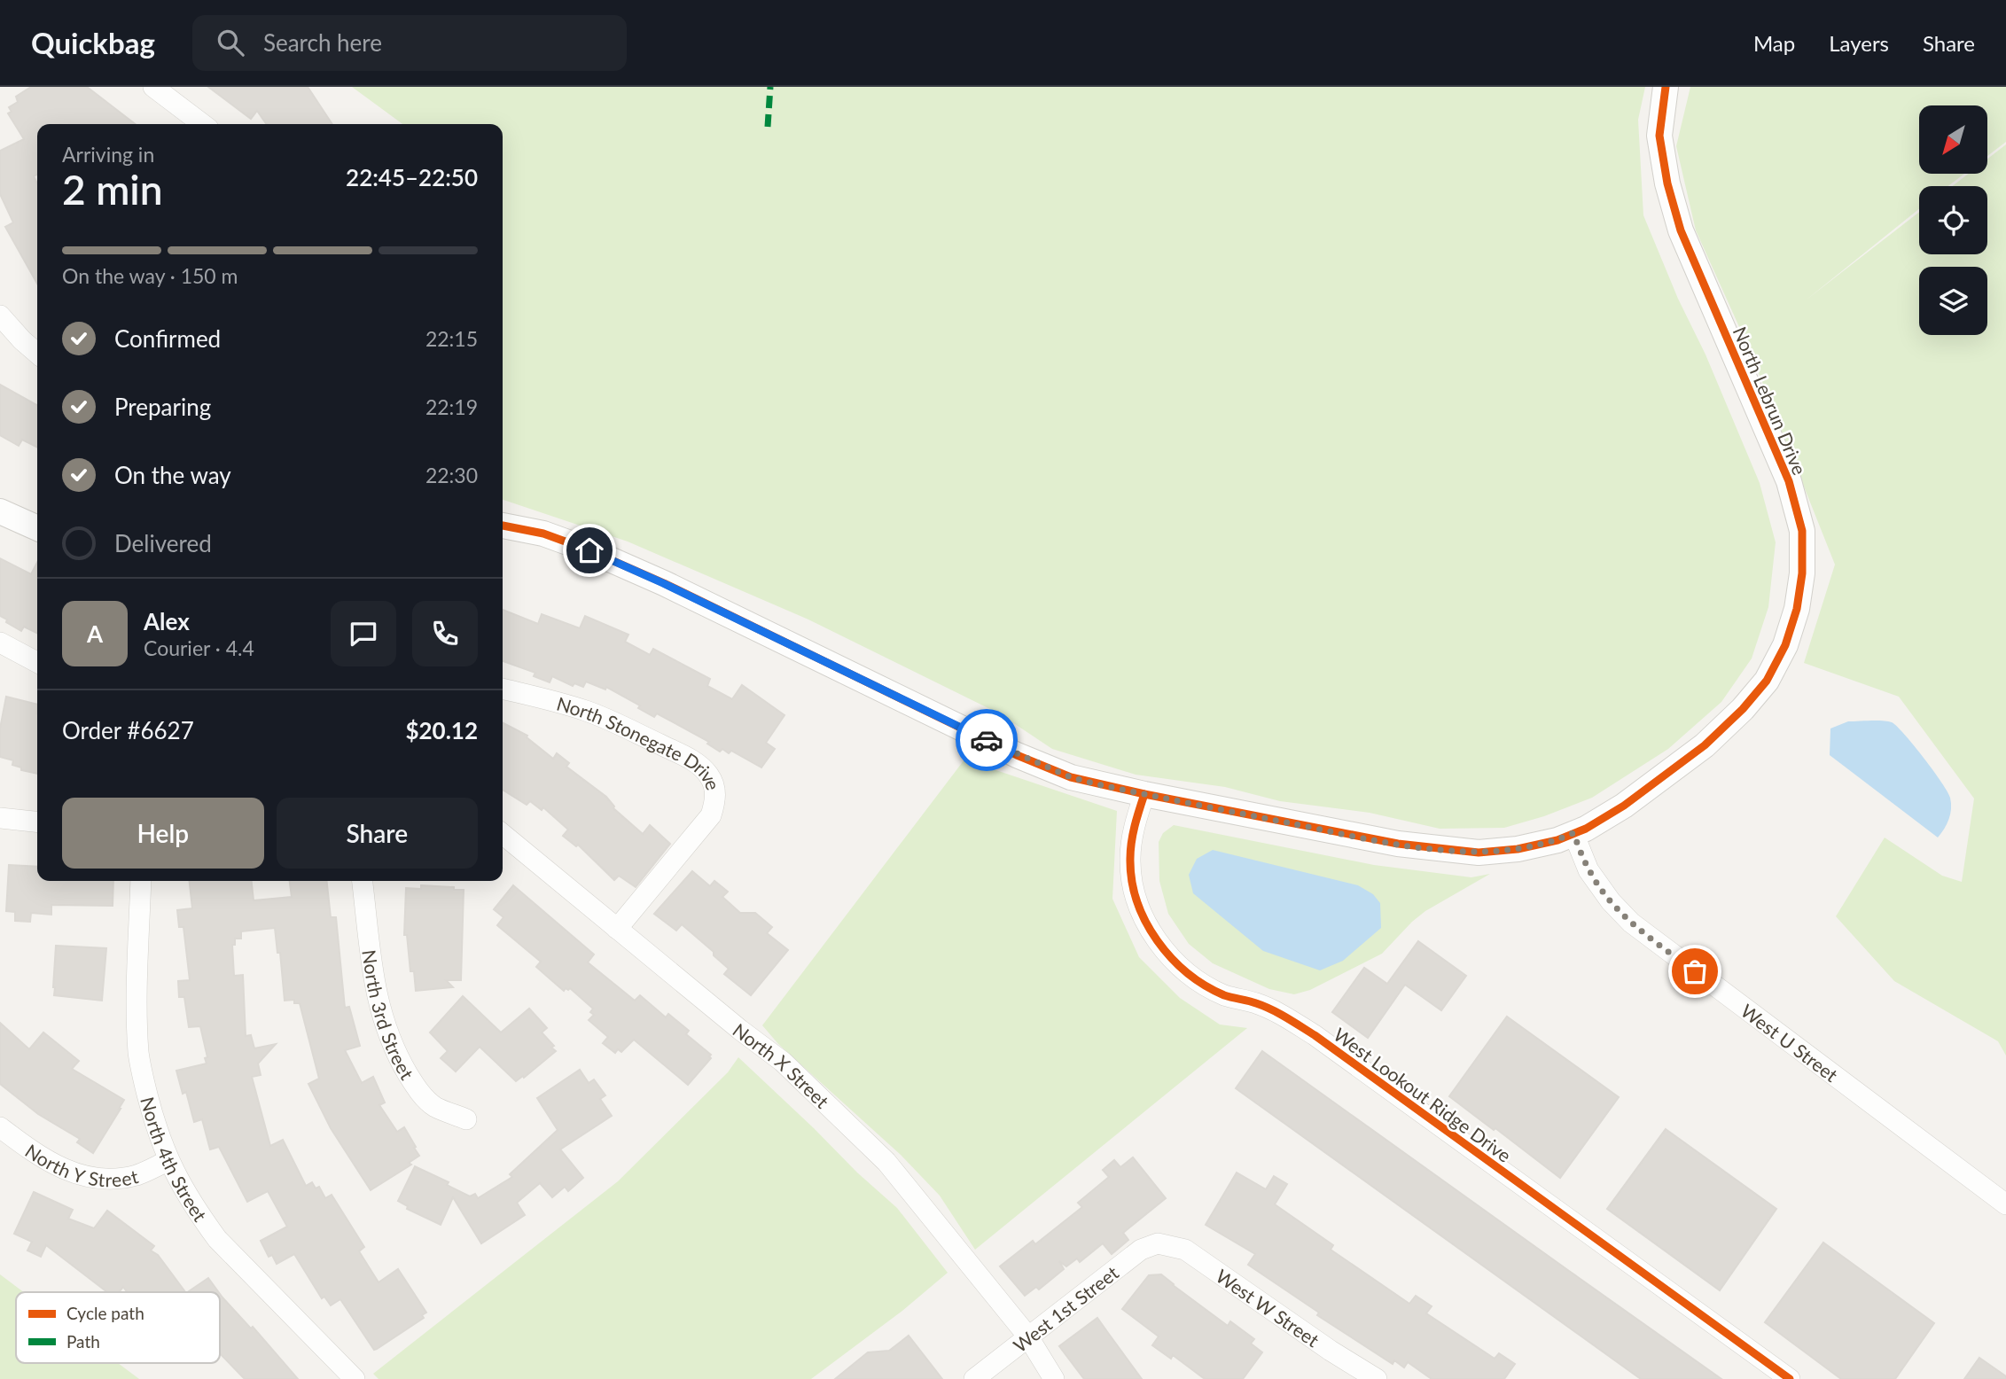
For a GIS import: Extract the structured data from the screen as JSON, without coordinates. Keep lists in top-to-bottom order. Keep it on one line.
{"streets":{"street":["North Lebrun Drive","North Stonegate Drive","North 3rd Street","West U Street","North X Street","West Lookout Ridge Drive","North Y Street","North 4th Street","West 1st Street","West W Street"]},"crossings":[["North Lebrun Drive","West U Street"],["North Lebrun Drive","West Lookout Ridge Drive"],["North Stonegate Drive","North X Street"],["North X Street","West 1st Street"],["North Y Street","North 4th Street"],["West 1st Street","West W Street"]],"legend":["Cycle path","Path"],"north":"bottom left","page":{"header":"Quickbag","search":"Search here","nav":["Map","Layers","Share"],"heading":["2 min","Arriving in","22:45–22:50"],"panel":["Alex","Courier · 4.4","Order #6627","$20.12"],"bar":"On the way · 150 m","list":[["Confirmed","22:15"],["Preparing","22:19"],["On the way","22:30"],"Delivered"],"round":"A","buttons":["Help","Share"]}}
